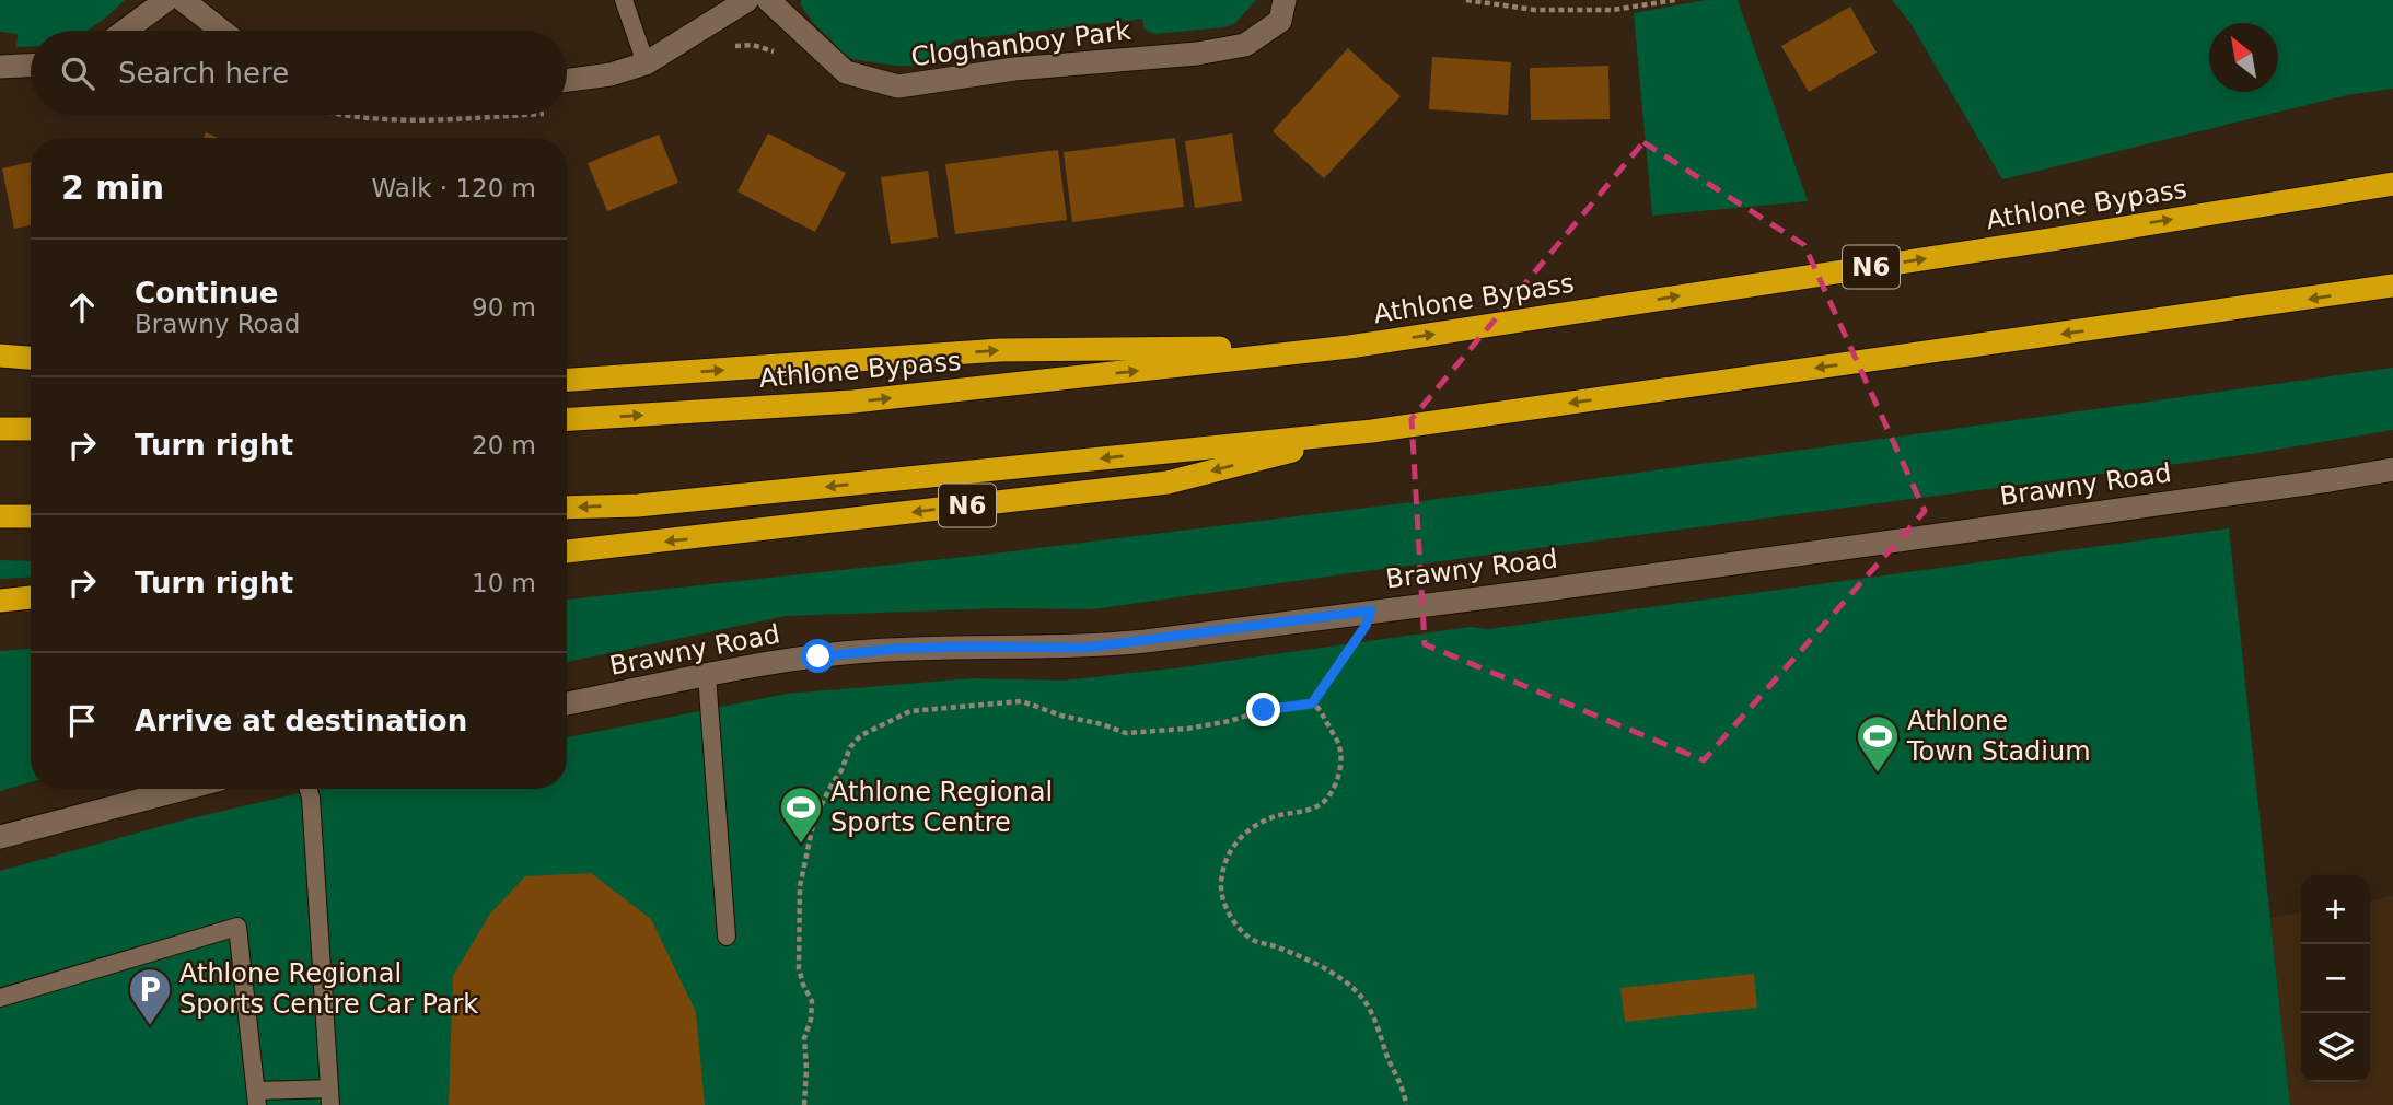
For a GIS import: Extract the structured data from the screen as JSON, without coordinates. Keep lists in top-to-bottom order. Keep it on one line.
{"streets":{"highway":["Athlone Bypass","N6"],"street":["Cloghanboy Park","Brawny Road"]},"crossings":[["Athlone Bypass","N6"]],"places":{"sports":["Athlone Town Stadium","Athlone Regional Sports Centre"],"parking":["Athlone Regional Sports Centre Car Park"]},"north":"top left","page":{"search":"Search here","heading":["2 min","Walk · 120 m"],"list":[["Continue","Brawny Road","90 m"],["Turn right","20 m"],["Turn right","10 m"],"Arrive at destination"],"map_buttons":["+","−"]}}
